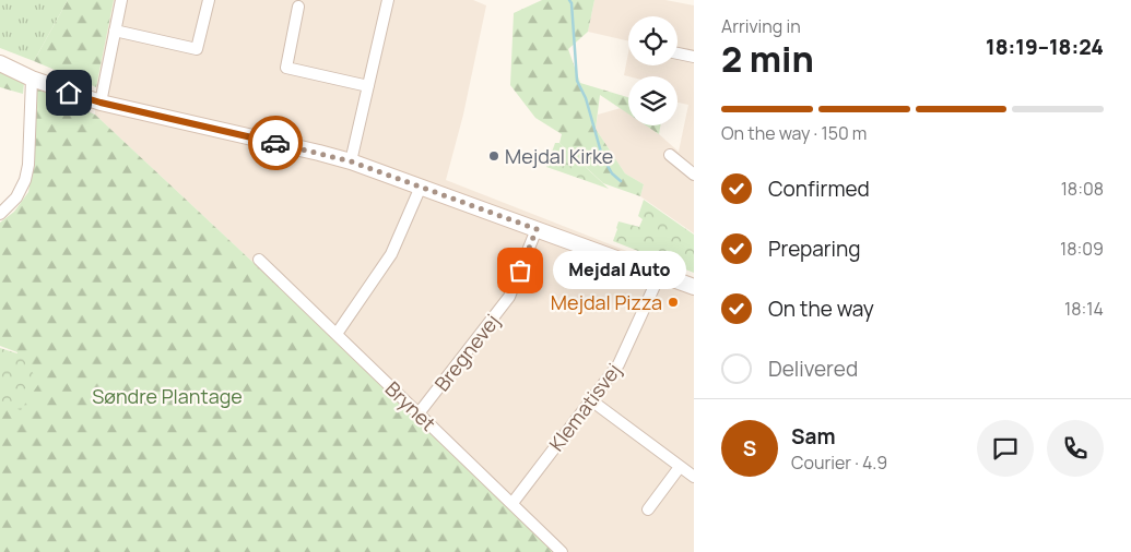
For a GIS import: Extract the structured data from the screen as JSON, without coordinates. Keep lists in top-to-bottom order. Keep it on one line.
{"streets":{"street":["Bregnevej","Brynet","Klematisvej"]},"crossings":[["Bregnevej","Brynet"],["Brynet","Klematisvej"]],"parks":["Søndre Plantage"],"places":["Mejdal Kirke","Mejdal Auto","Mejdal Pizza"],"page":{"heading":["2 min","Arriving in","18:19–18:24"],"panel":["Sam","Courier · 4.9"],"bar":"On the way · 150 m","list":[["Confirmed","18:08"],["Preparing","18:09"],["On the way","18:14"],"Delivered"],"bubble":"Mejdal Auto","round":"S"}}
